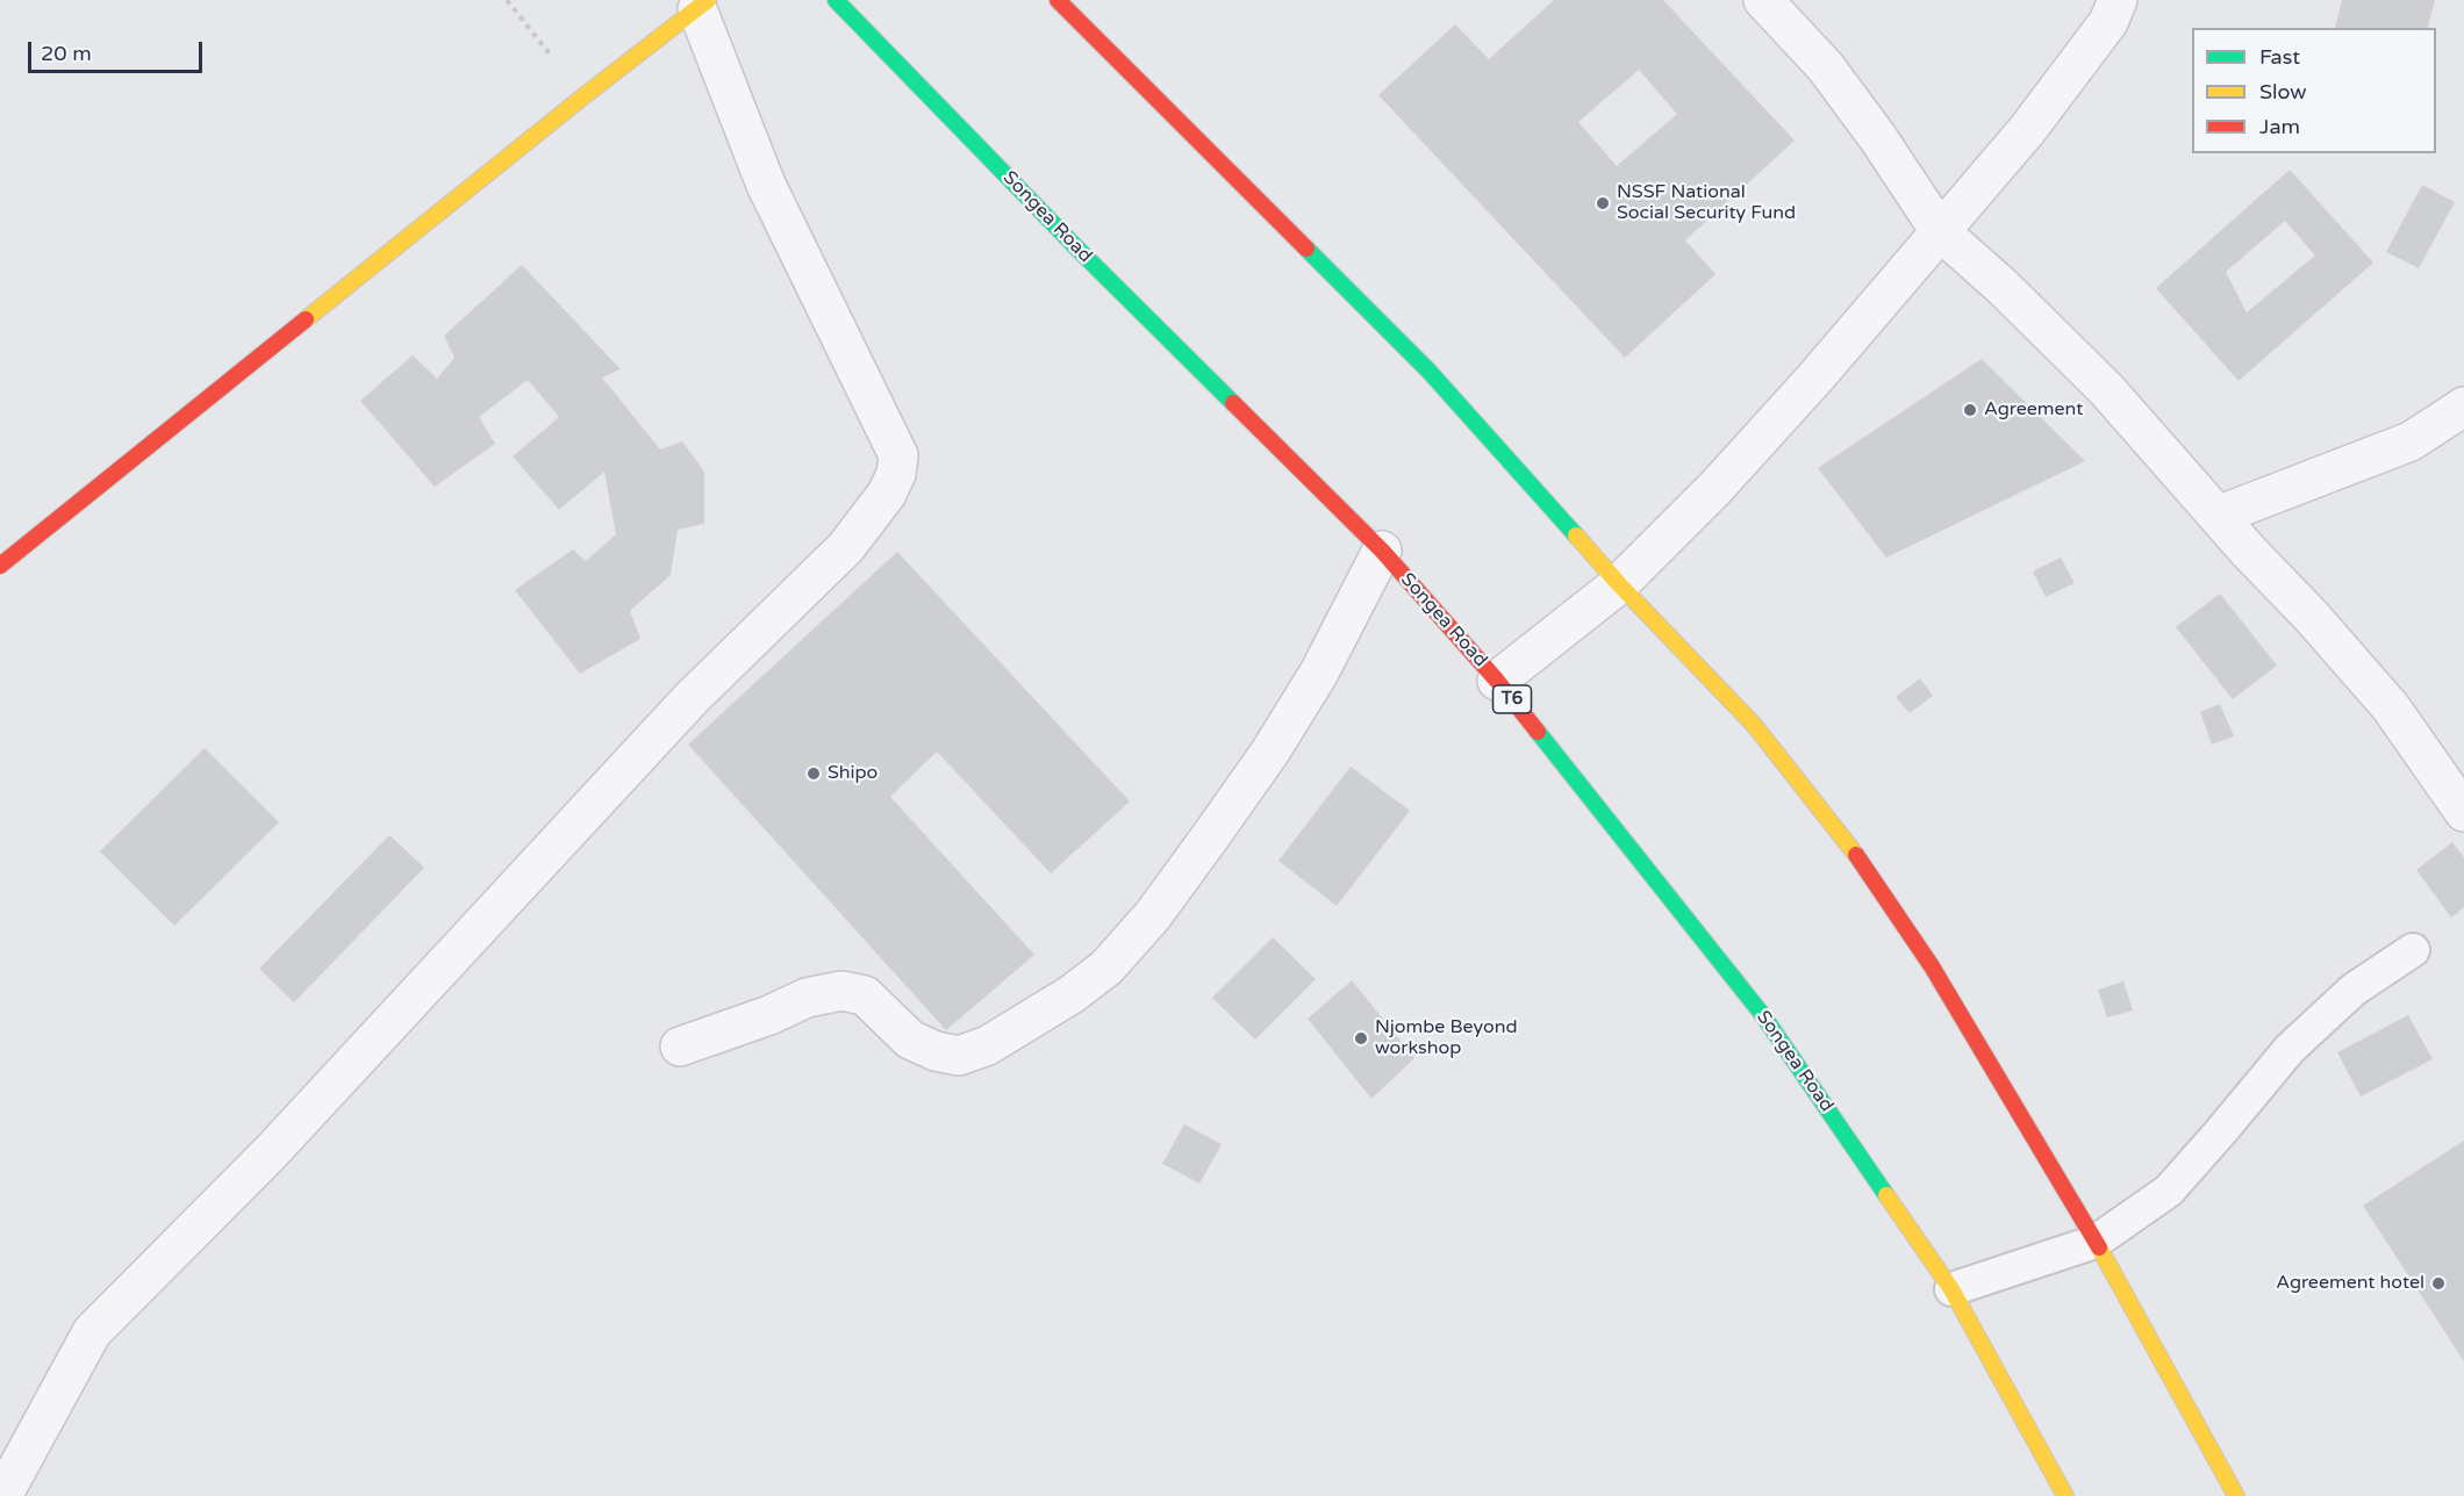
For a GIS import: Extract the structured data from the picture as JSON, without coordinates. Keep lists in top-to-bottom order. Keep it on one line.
{"streets":{"main road":["Songea Road","T6"]},"places":["NSSF National Social Security Fund","Agreement","Shipo","Njombe Beyond workshop","Agreement hotel"],"legend":["Fast","Slow","Jam"],"scale_bar":"20 m"}
